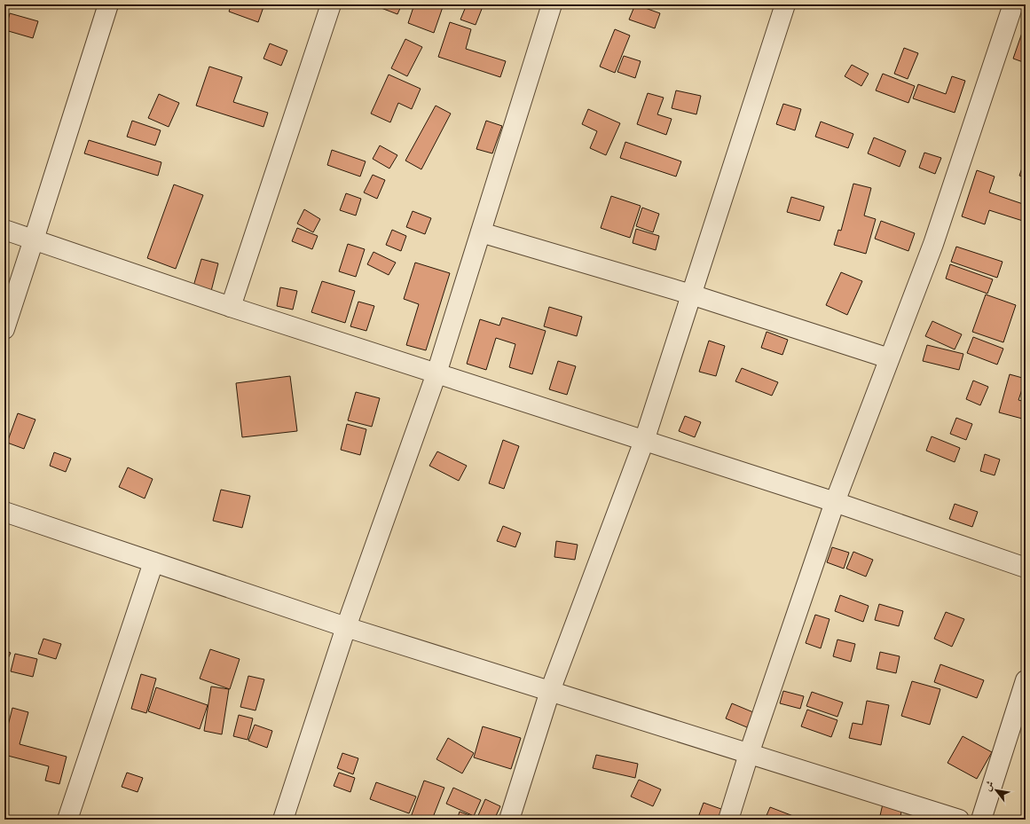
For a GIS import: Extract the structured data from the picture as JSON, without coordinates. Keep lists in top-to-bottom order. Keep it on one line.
{"north":"top left"}
